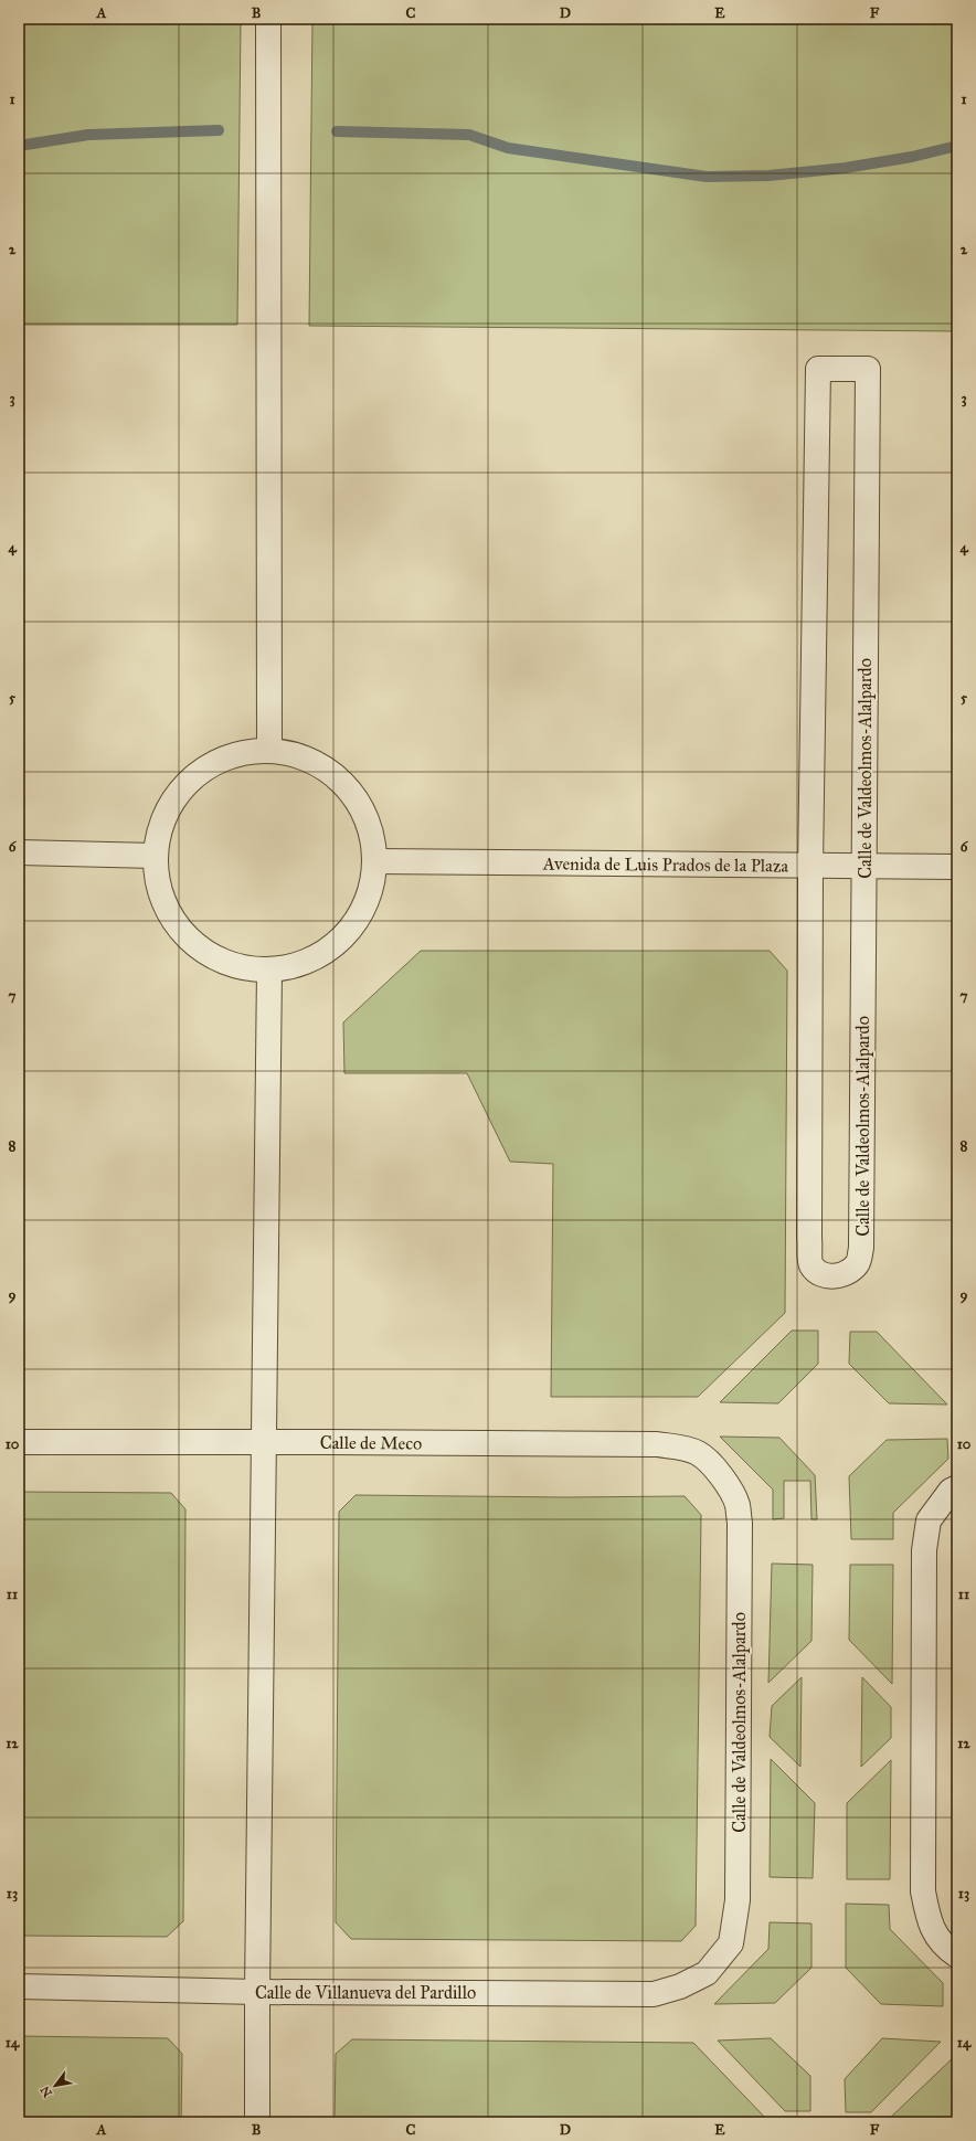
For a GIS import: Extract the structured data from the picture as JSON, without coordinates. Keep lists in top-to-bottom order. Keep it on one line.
{"streets":{"street":["Calle de Valdeolmos-Alalpardo","Avenida de Luis Prados de la Plaza","Calle de Meco","Calle de Villanueva del Pardillo"]},"crossings":[["Calle de Valdeolmos-Alalpardo","Avenida de Luis Prados de la Plaza"],["Calle de Valdeolmos-Alalpardo","Calle de Meco"],["Calle de Valdeolmos-Alalpardo","Calle de Villanueva del Pardillo"]],"north":"bottom left","grid":{"columns":["A","B","C","D","E","F"],"rows":["1","2","3","4","5","6","7","8","9","10","11","12","13","14"]}}
